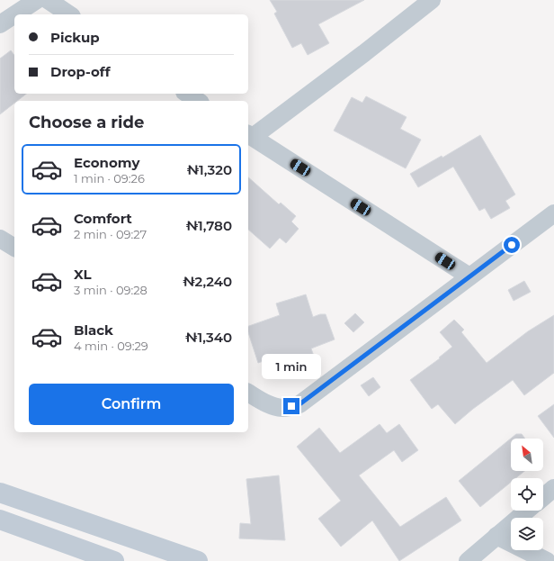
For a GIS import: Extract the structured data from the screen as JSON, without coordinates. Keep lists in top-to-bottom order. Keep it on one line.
{"north":"top left","page":{"banner":["Pickup","Drop-off"],"heading":"Choose a ride","list":[{"name":"Economy","note":"1 min · 09:26","value":"₦1,320"},{"name":"Comfort","note":"2 min · 09:27","value":"₦1,780"},{"name":"XL","note":"3 min · 09:28","value":"₦2,240"},{"name":"Black","note":"4 min · 09:29","value":"₦1,340"}],"bubble":"1 min","buttons":"Confirm"}}
